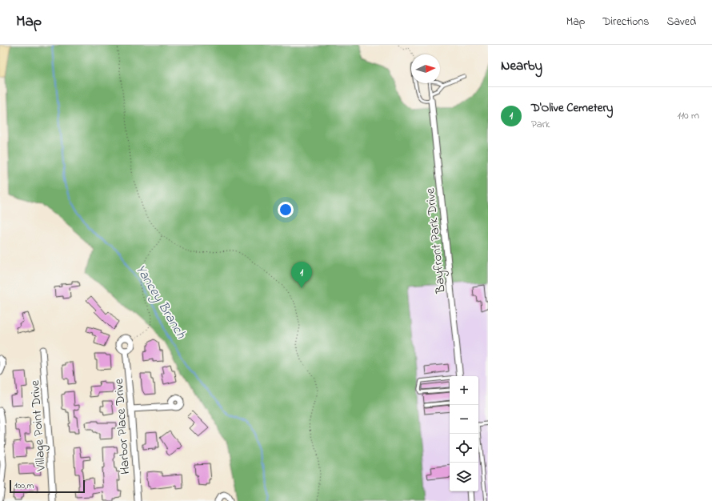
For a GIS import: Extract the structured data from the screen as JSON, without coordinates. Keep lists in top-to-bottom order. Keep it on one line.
{"streets":{"street":["Bayfront Park Drive","Village Point Drive","Harbor Place Drive"]},"water":["Yancey Branch"],"scale_bar":"100 m","north":"right","page":{"header":"Map","nav":["Map","Directions","Saved"],"heading":"Nearby","list":[{"mark":"1","name":"D'Olive Cemetery","note":"Park","value":"110 m"}],"pins":"1","map_buttons":["+","−"],"scale":"100 m"}}
